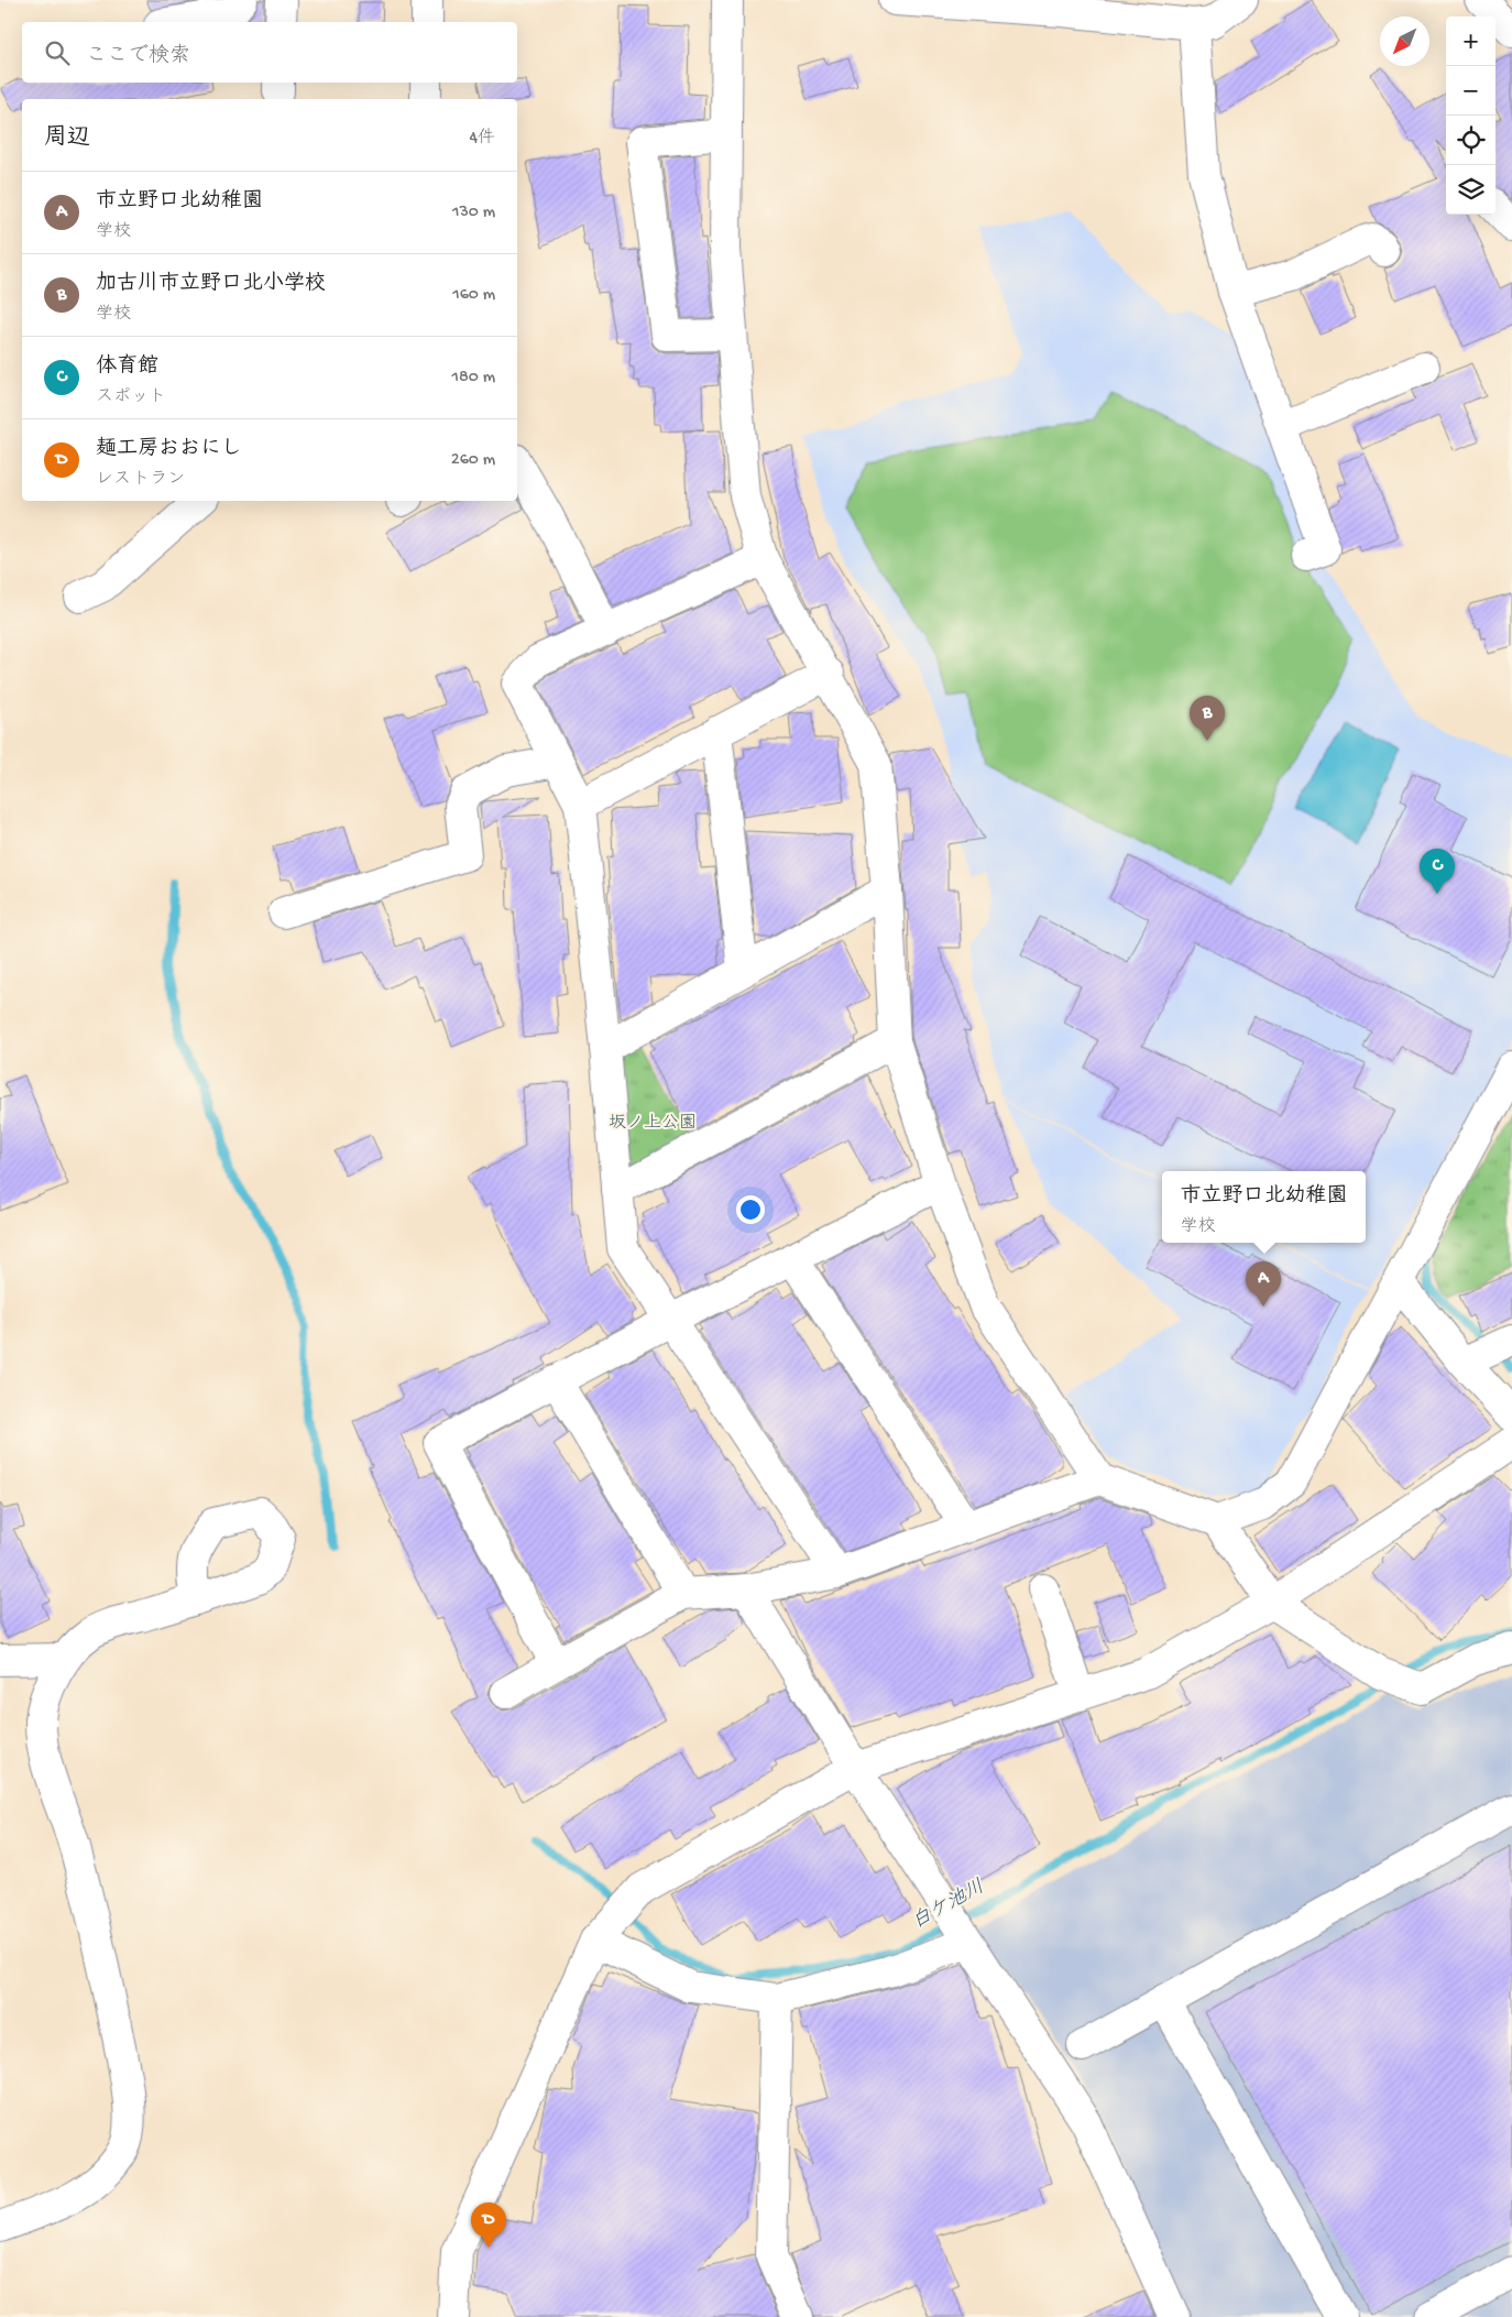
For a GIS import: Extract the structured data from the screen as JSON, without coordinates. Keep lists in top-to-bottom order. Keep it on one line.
{"water":["白ケ池川"],"parks":["坂ノ上公園"],"north":"bottom left","page":{"map_buttons":["+","−"],"search":"ここで検索","heading":["周辺","4件"],"list":[{"mark":"A","name":"市立野口北幼稚園","note":"学校","value":"130 m"},{"mark":"B","name":"加古川市立野口北小学校","note":"学校","value":"160 m"},{"mark":"C","name":"体育館","note":"スポット","value":"180 m"},{"mark":"D","name":"麺工房おおにし","note":"レストラン","value":"260 m"}],"pins":["B","C","A","D"],"popup":["市立野口北幼稚園","学校"]}}
